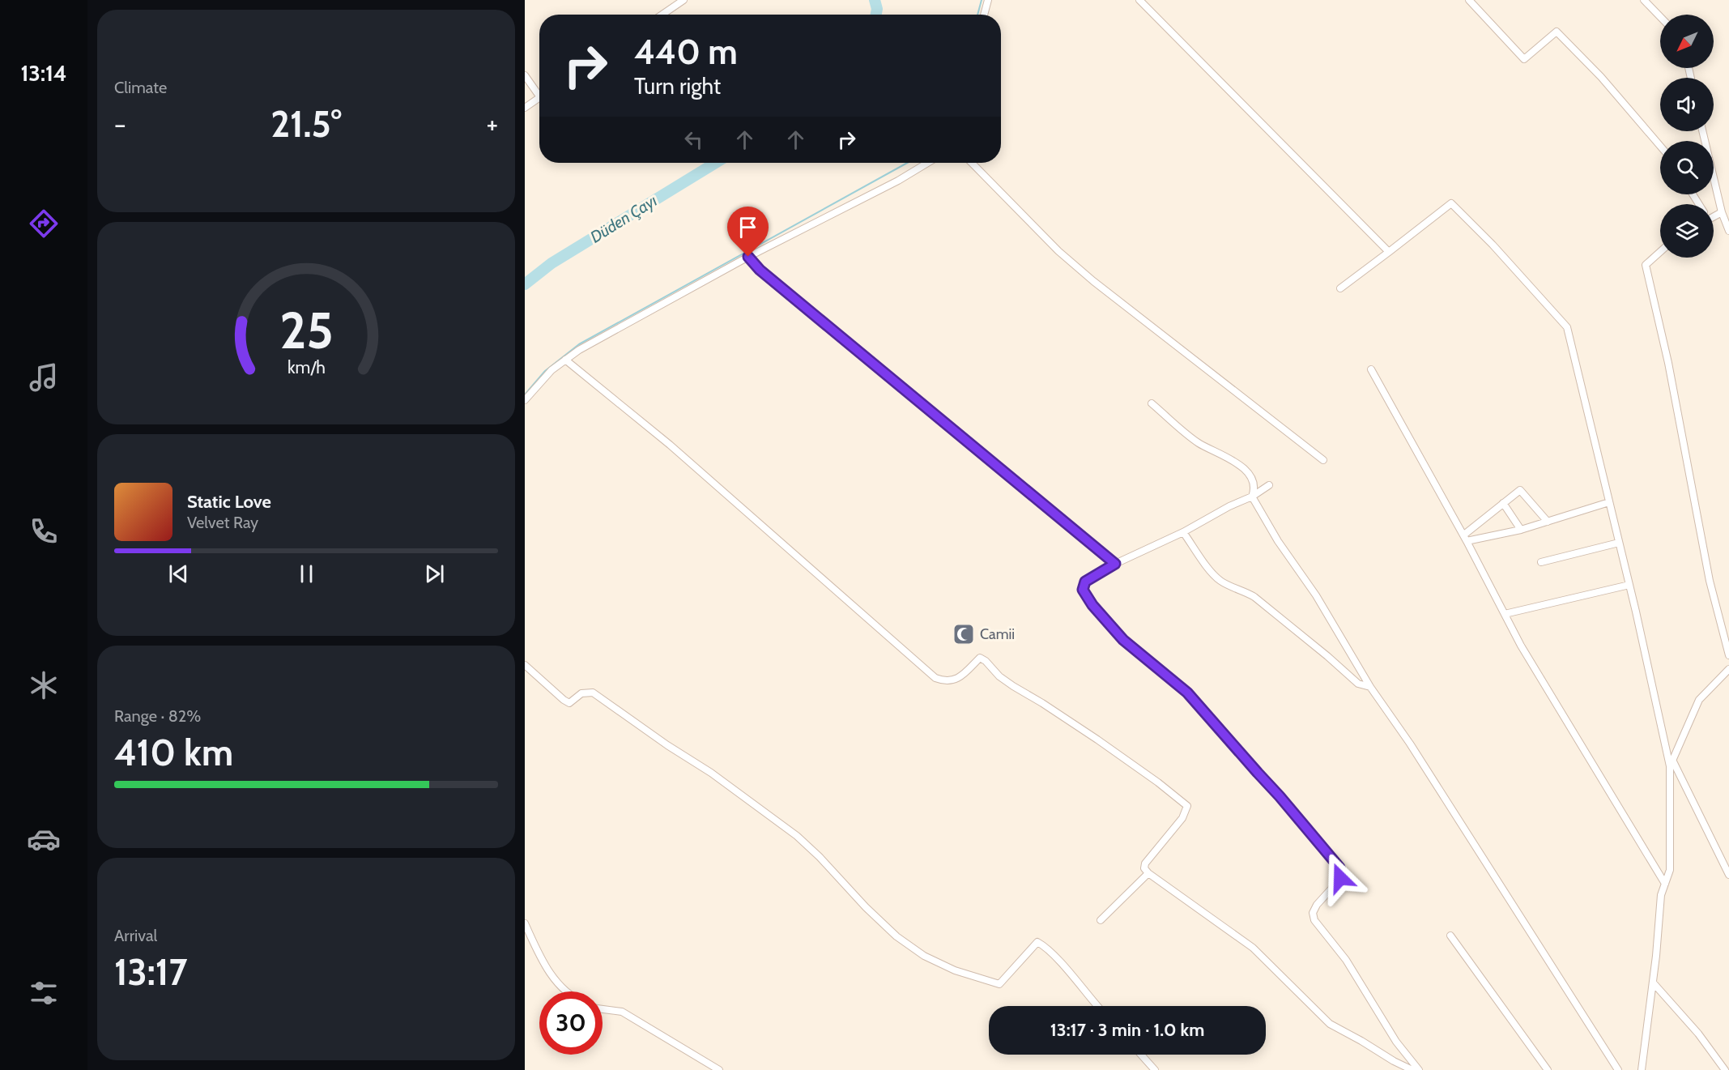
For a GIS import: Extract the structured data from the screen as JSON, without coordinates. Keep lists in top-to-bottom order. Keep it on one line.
{"water":["Düden Çayı"],"places":{"mosque":["Camii"]},"north":"bottom left","page":{"tabs":"13:14","tile":["Climate",["Range · 82%","410 km"],["Arrival","13:17"]],"turn":["440 m","Turn right"],"heat":["−","21.5°","+"],"song":["Static Love","Velvet Ray"],"limit":"30","trip":"13:17 · 3 min · 1.0 km","gauge":["25","km/h"]}}
